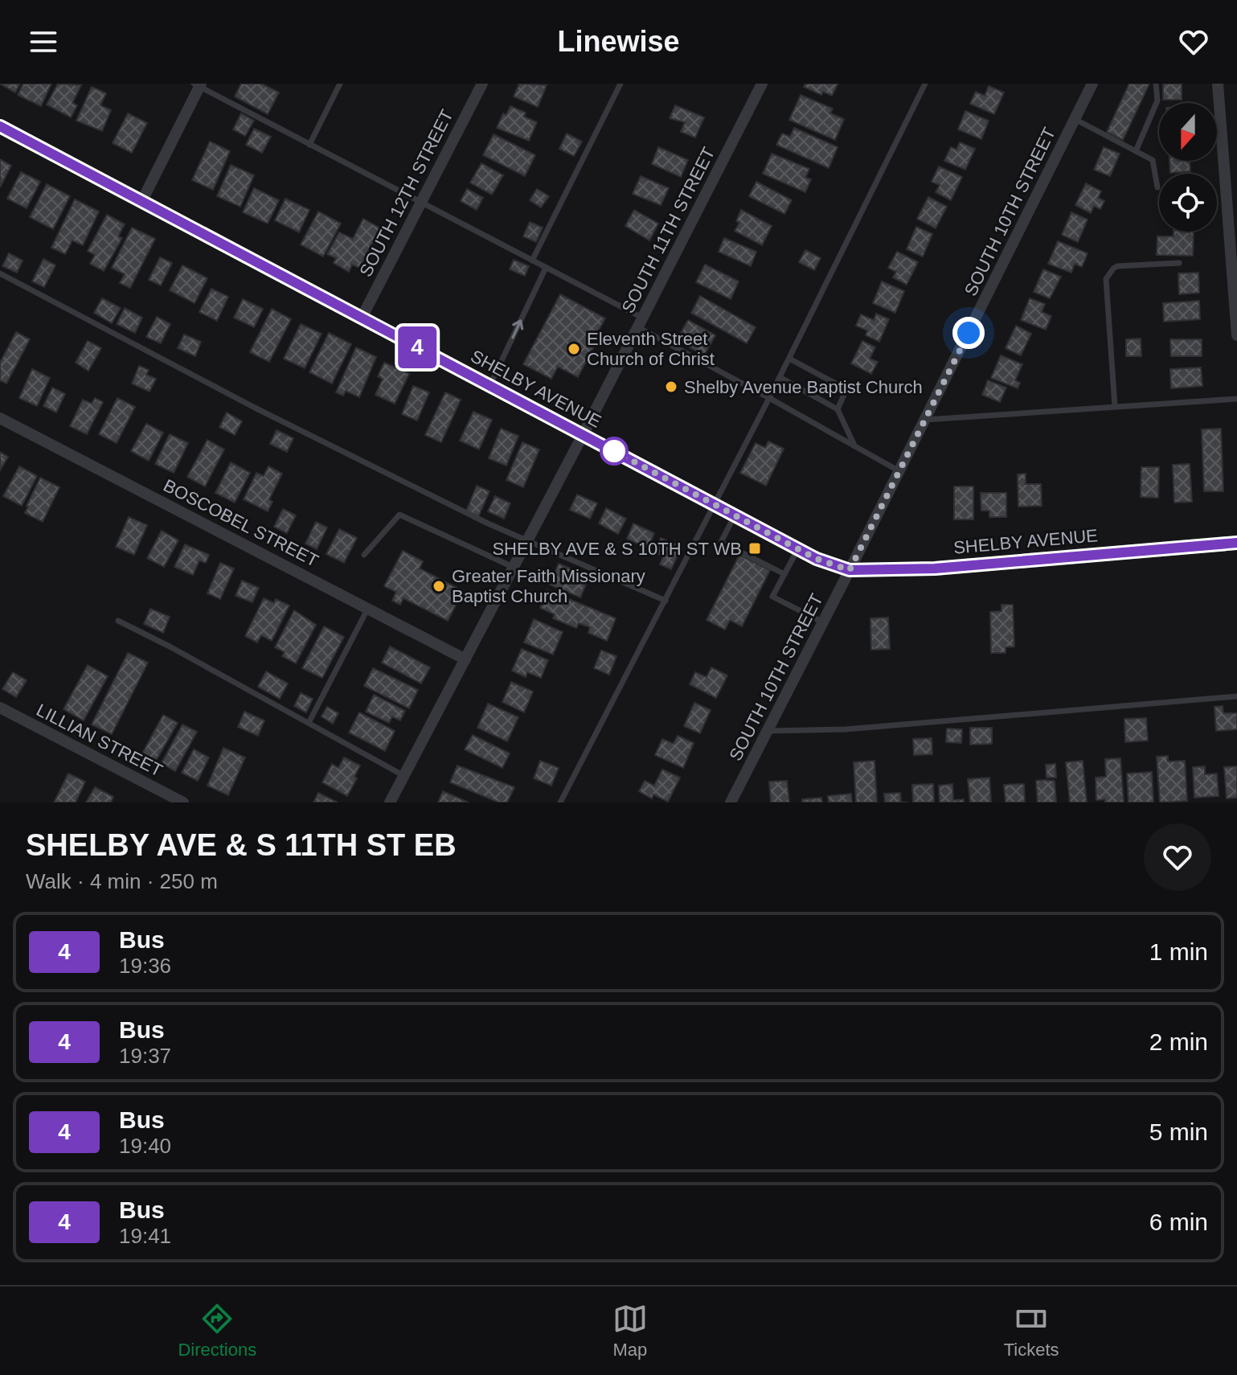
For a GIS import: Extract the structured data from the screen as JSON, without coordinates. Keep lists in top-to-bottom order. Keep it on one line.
{"streets":{"street":["SOUTH 12TH STREET","SOUTH 10TH STREET","SOUTH 11TH STREET","SHELBY AVENUE","BOSCOBEL STREET","LILLIAN STREET"]},"crossings":[["SOUTH 12TH STREET","SHELBY AVENUE"],["SOUTH 10TH STREET","SHELBY AVENUE"],["SOUTH 11TH STREET","SHELBY AVENUE"],["SOUTH 11TH STREET","BOSCOBEL STREET"]],"places":{"other":["Eleventh Street Church of Christ","Shelby Avenue Baptist Church","Greater Faith Missionary Baptist Church"],"transit":["SHELBY AVE & S 10TH ST WB"]},"lines":["bus line 4"],"north":"bottom","page":{"header":"Linewise","on_map":"4","heading":["SHELBY AVE & S 11TH ST EB","Walk · 4 min · 250 m"],"list":[{"mark":"4","name":"Bus","note":"19:36","value":"1 min"},{"mark":"4","name":"Bus","note":"19:37","value":"2 min"},{"mark":"4","name":"Bus","note":"19:40","value":"5 min"},{"mark":"4","name":"Bus","note":"19:41","value":"6 min"}],"tabs":["Directions","Map","Tickets"]}}
